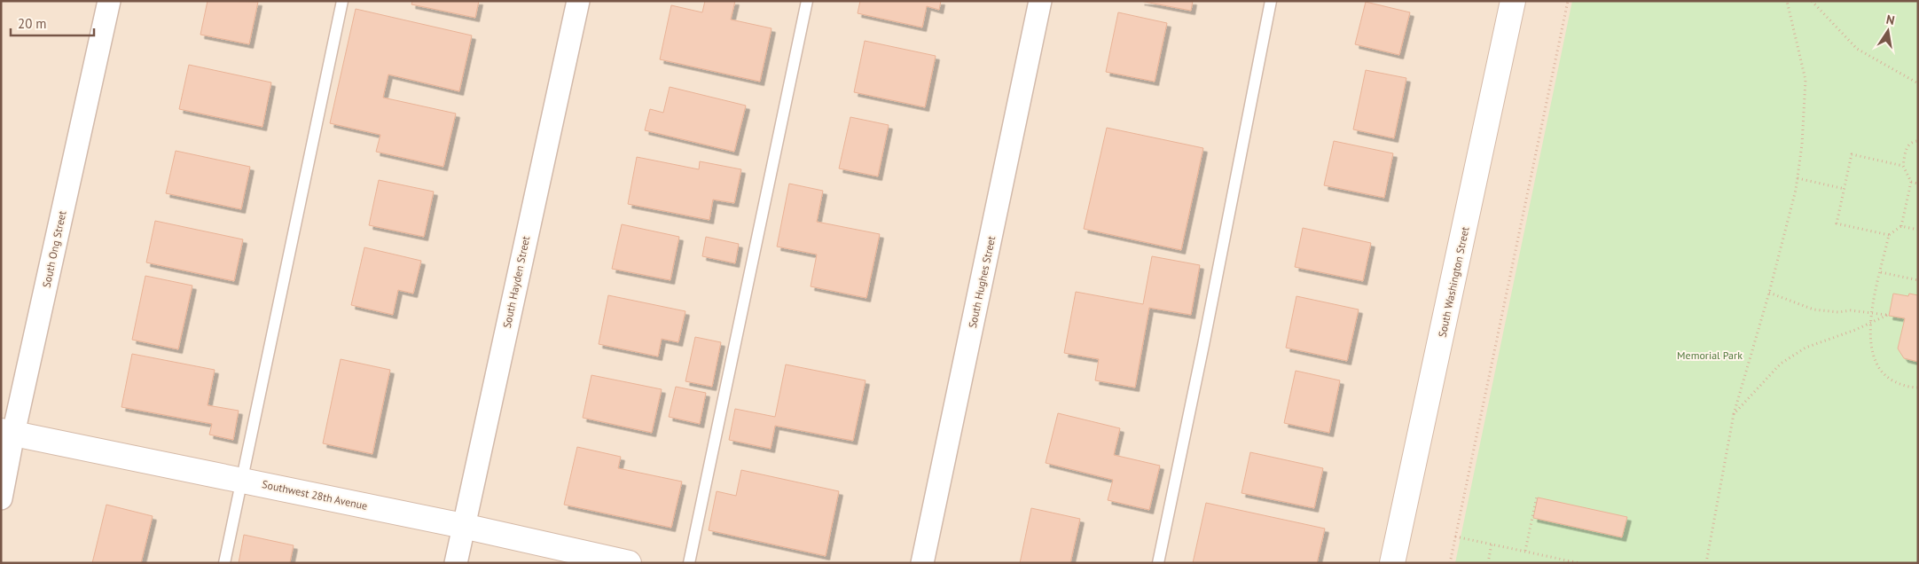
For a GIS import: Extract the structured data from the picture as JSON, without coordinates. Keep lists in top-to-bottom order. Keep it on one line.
{"streets":{"main road":["South Washington Street","Southwest 28th Avenue"],"street":["South Ong Street","South Hayden Street","South Hughes Street"]},"crossings":[["South Ong Street","Southwest 28th Avenue"],["South Hayden Street","Southwest 28th Avenue"]],"parks":["Memorial Park"],"scale_bar":"20 m","north":"top"}
